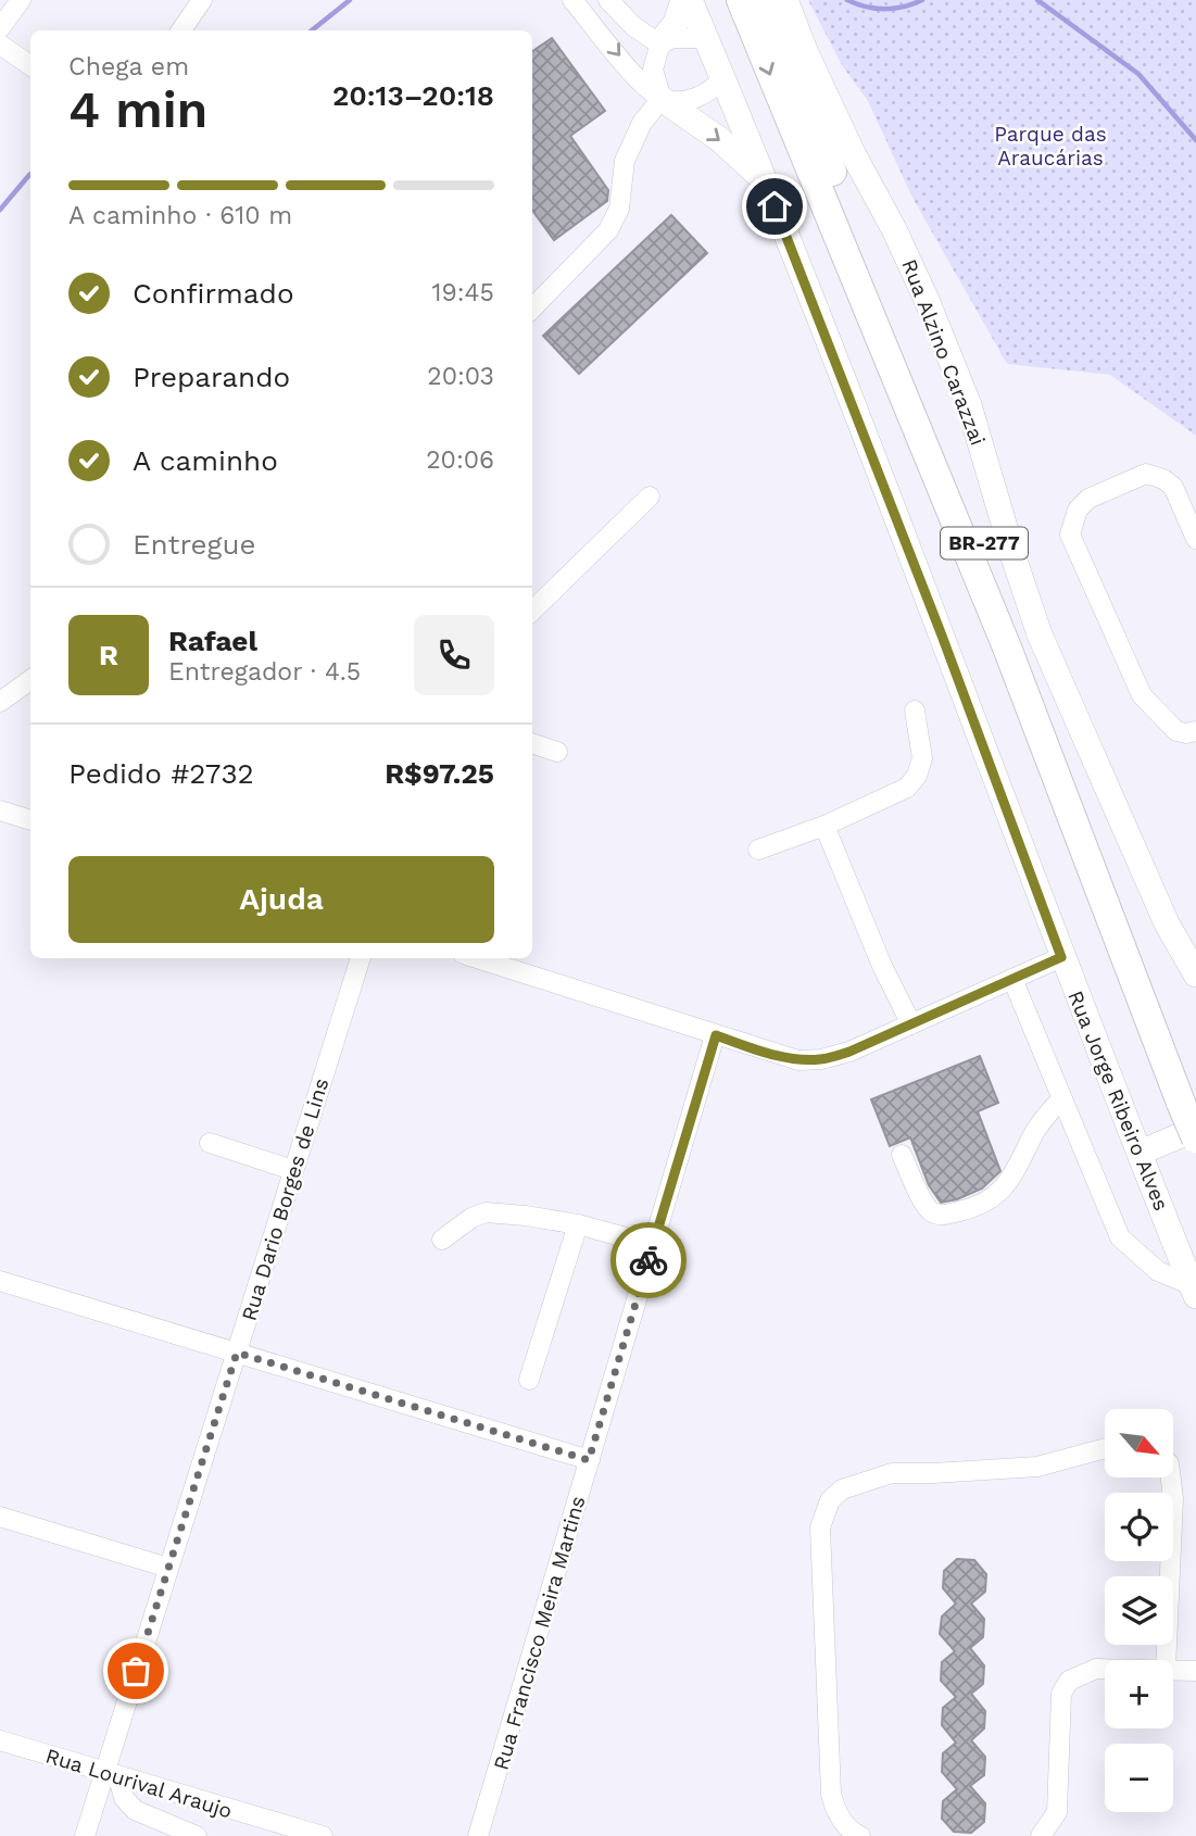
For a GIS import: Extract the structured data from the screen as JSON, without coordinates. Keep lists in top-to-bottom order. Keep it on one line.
{"streets":{"highway":["BR-277"],"main road":["Rua Alzino Carazzai","Rua Jorge Ribeiro Alves"],"street":["Rua Dario Borges de Lins","Rua Francisco Meira Martins","Rua Lourival Araujo"]},"crossings":[["Rua Dario Borges de Lins","Rua Lourival Araujo"]],"parks":["Parque das Araucárias"],"north":"bottom right","page":{"heading":["4 min","Chega em","20:13–20:18"],"panel":["Rafael","Entregador · 4.5","Pedido #2732","R$97.25"],"bar":"A caminho · 610 m","list":[["Confirmado","19:45"],["Preparando","20:03"],["A caminho","20:06"],"Entregue"],"round":"R","buttons":"Ajuda","map_buttons":["+","−"]}}
